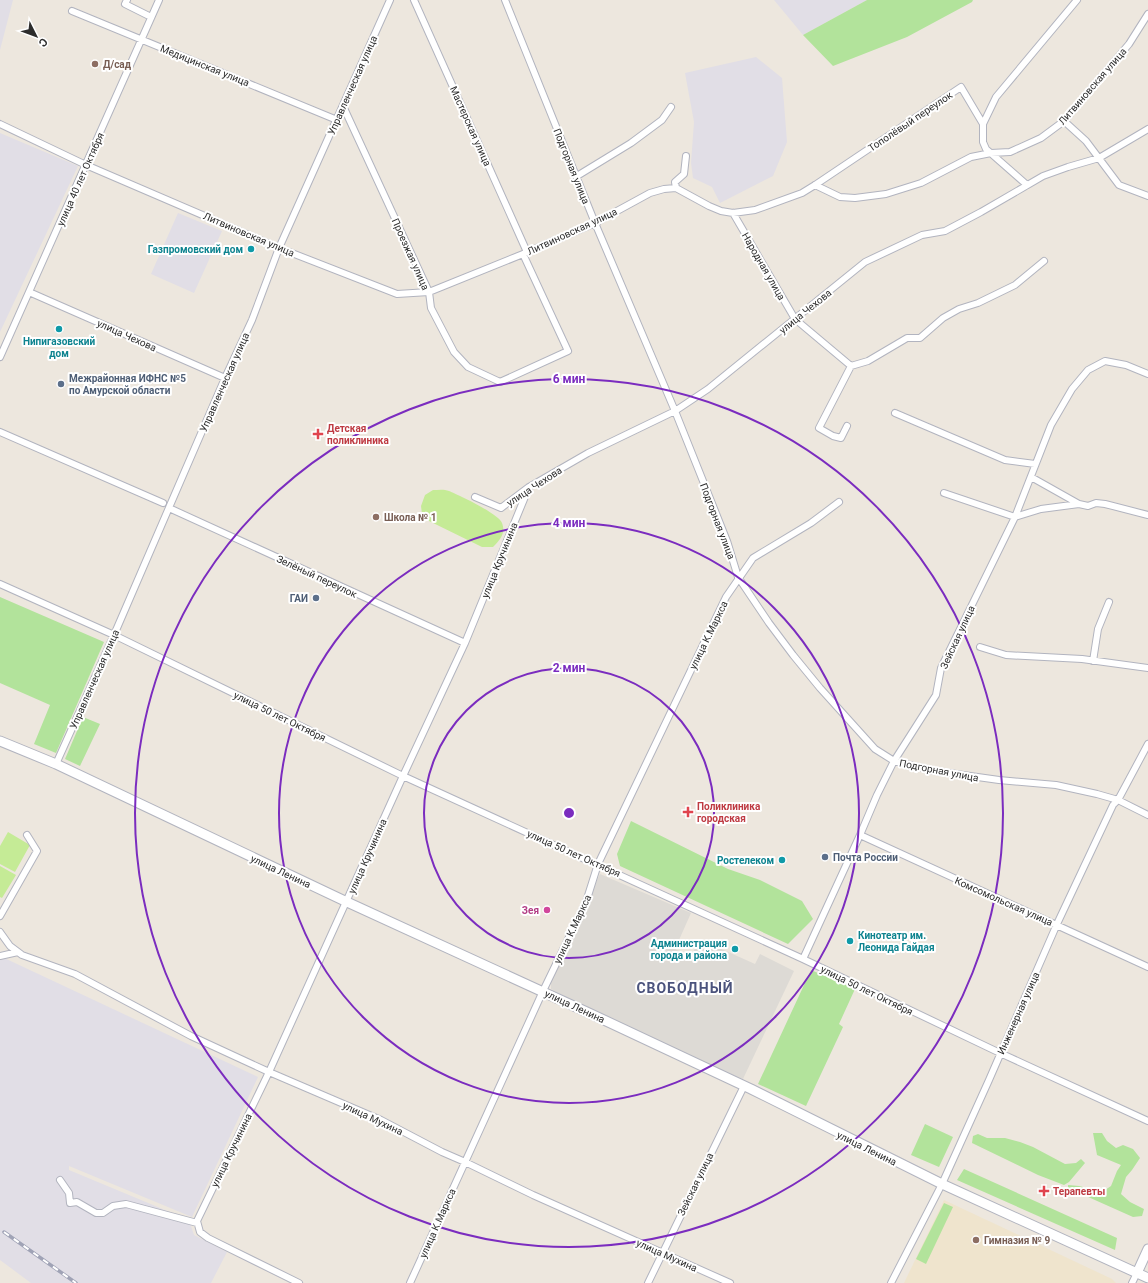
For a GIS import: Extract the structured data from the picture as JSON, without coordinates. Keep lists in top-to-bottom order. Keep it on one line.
{"streets":{"main road":["улица Ленина"],"street":["Медицинская улица","Управленческая улица","Литвиновская улица","Тополёвый переулок","Мастерская улица","Подгорная улица","улица 40 лет Октября","Проезжая улица","Народная улица","улица Чехова","улица Кручинина","Зелёный переулок","улица К.Маркса","Зейская улица","улица 50 лет Октября","Комсомольская улица","Инженерная улица","улица Мухина"]},"crossings":[["Медицинская улица","Управленческая улица"],["Медицинская улица","улица 40 лет Октября"],["Управленческая улица","Литвиновская улица"],["Управленческая улица","Проезжая улица"],["Управленческая улица","улица Чехова"],["Управленческая улица","Зелёный переулок"],["Управленческая улица","улица 50 лет Октября"],["Управленческая улица","улица Ленина"],["Литвиновская улица","Тополёвый переулок"],["Литвиновская улица","Мастерская улица"],["Литвиновская улица","Подгорная улица"],["Литвиновская улица","улица 40 лет Октября"],["Литвиновская улица","Проезжая улица"],["Мастерская улица","Проезжая улица"],["Подгорная улица","улица Чехова"],["Подгорная улица","улица К.Маркса"],["Подгорная улица","Зейская улица"],["Подгорная улица","Инженерная улица"],["улица 40 лет Октября","улица Чехова"],["Народная улица","улица Чехова"],["улица Чехова","улица Кручинина"],["улица Кручинина","Зелёный переулок"],["улица Кручинина","улица 50 лет Октября"],["улица Кручинина","улица Ленина"],["улица Кручинина","улица Мухина"],["улица К.Маркса","улица 50 лет Октября"],["улица К.Маркса","улица Ленина"],["улица К.Маркса","улица Мухина"],["Зейская улица","улица 50 лет Октября"],["Зейская улица","улица Ленина"],["Зейская улица","Комсомольская улица"],["Зейская улица","улица Мухина"],["улица 50 лет Октября","Инженерная улица"],["улица Ленина","Инженерная улица"],["Комсомольская улица","Инженерная улица"]],"districts":["СВОБОДНЫЙ"],"places":{"other":["Д/сад","Газпромовский дом","Нипигазовский дом","Межрайонная ИФНС №5 по Амурской области","Школа № 1","ГАИ","Почта России","Ростелеком","Зея","Кинотеатр им. Леонида Гайдая","Администрация города и района","Гимназия № 9"],"health":["Детская поликлиника","Поликлиника городская","Терапевты"]},"north":"bottom right","rings":["6 мин","4 мин","2 мин"]}
